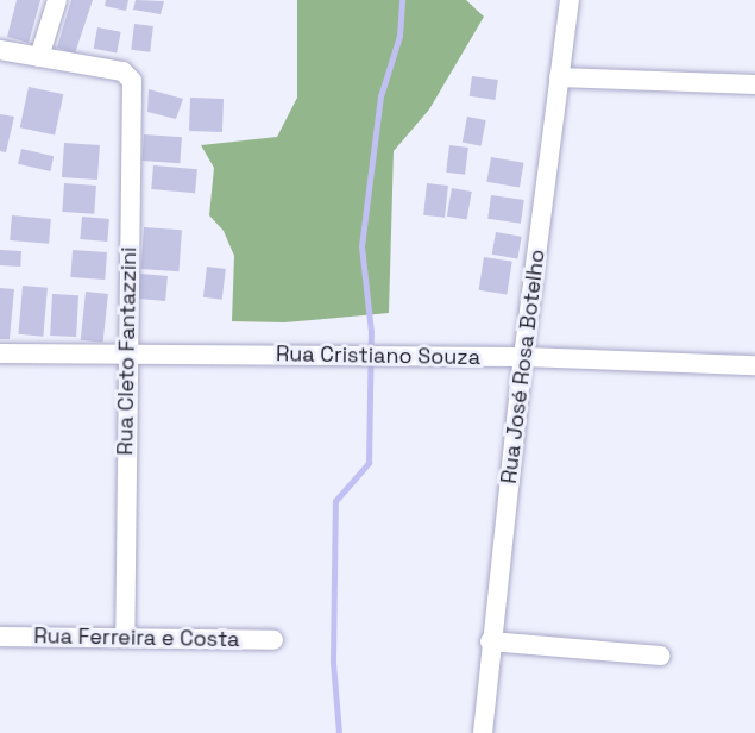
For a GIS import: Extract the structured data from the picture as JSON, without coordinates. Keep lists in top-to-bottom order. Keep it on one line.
{"streets":{"street":["Rua Cleto Fantazzini","Rua Cristiano Souza","Rua José Rosa Botelho","Rua Ferreira e Costa"]},"crossings":[["Rua Cleto Fantazzini","Rua Cristiano Souza"],["Rua Cleto Fantazzini","Rua Ferreira e Costa"],["Rua Cristiano Souza","Rua José Rosa Botelho"]]}
